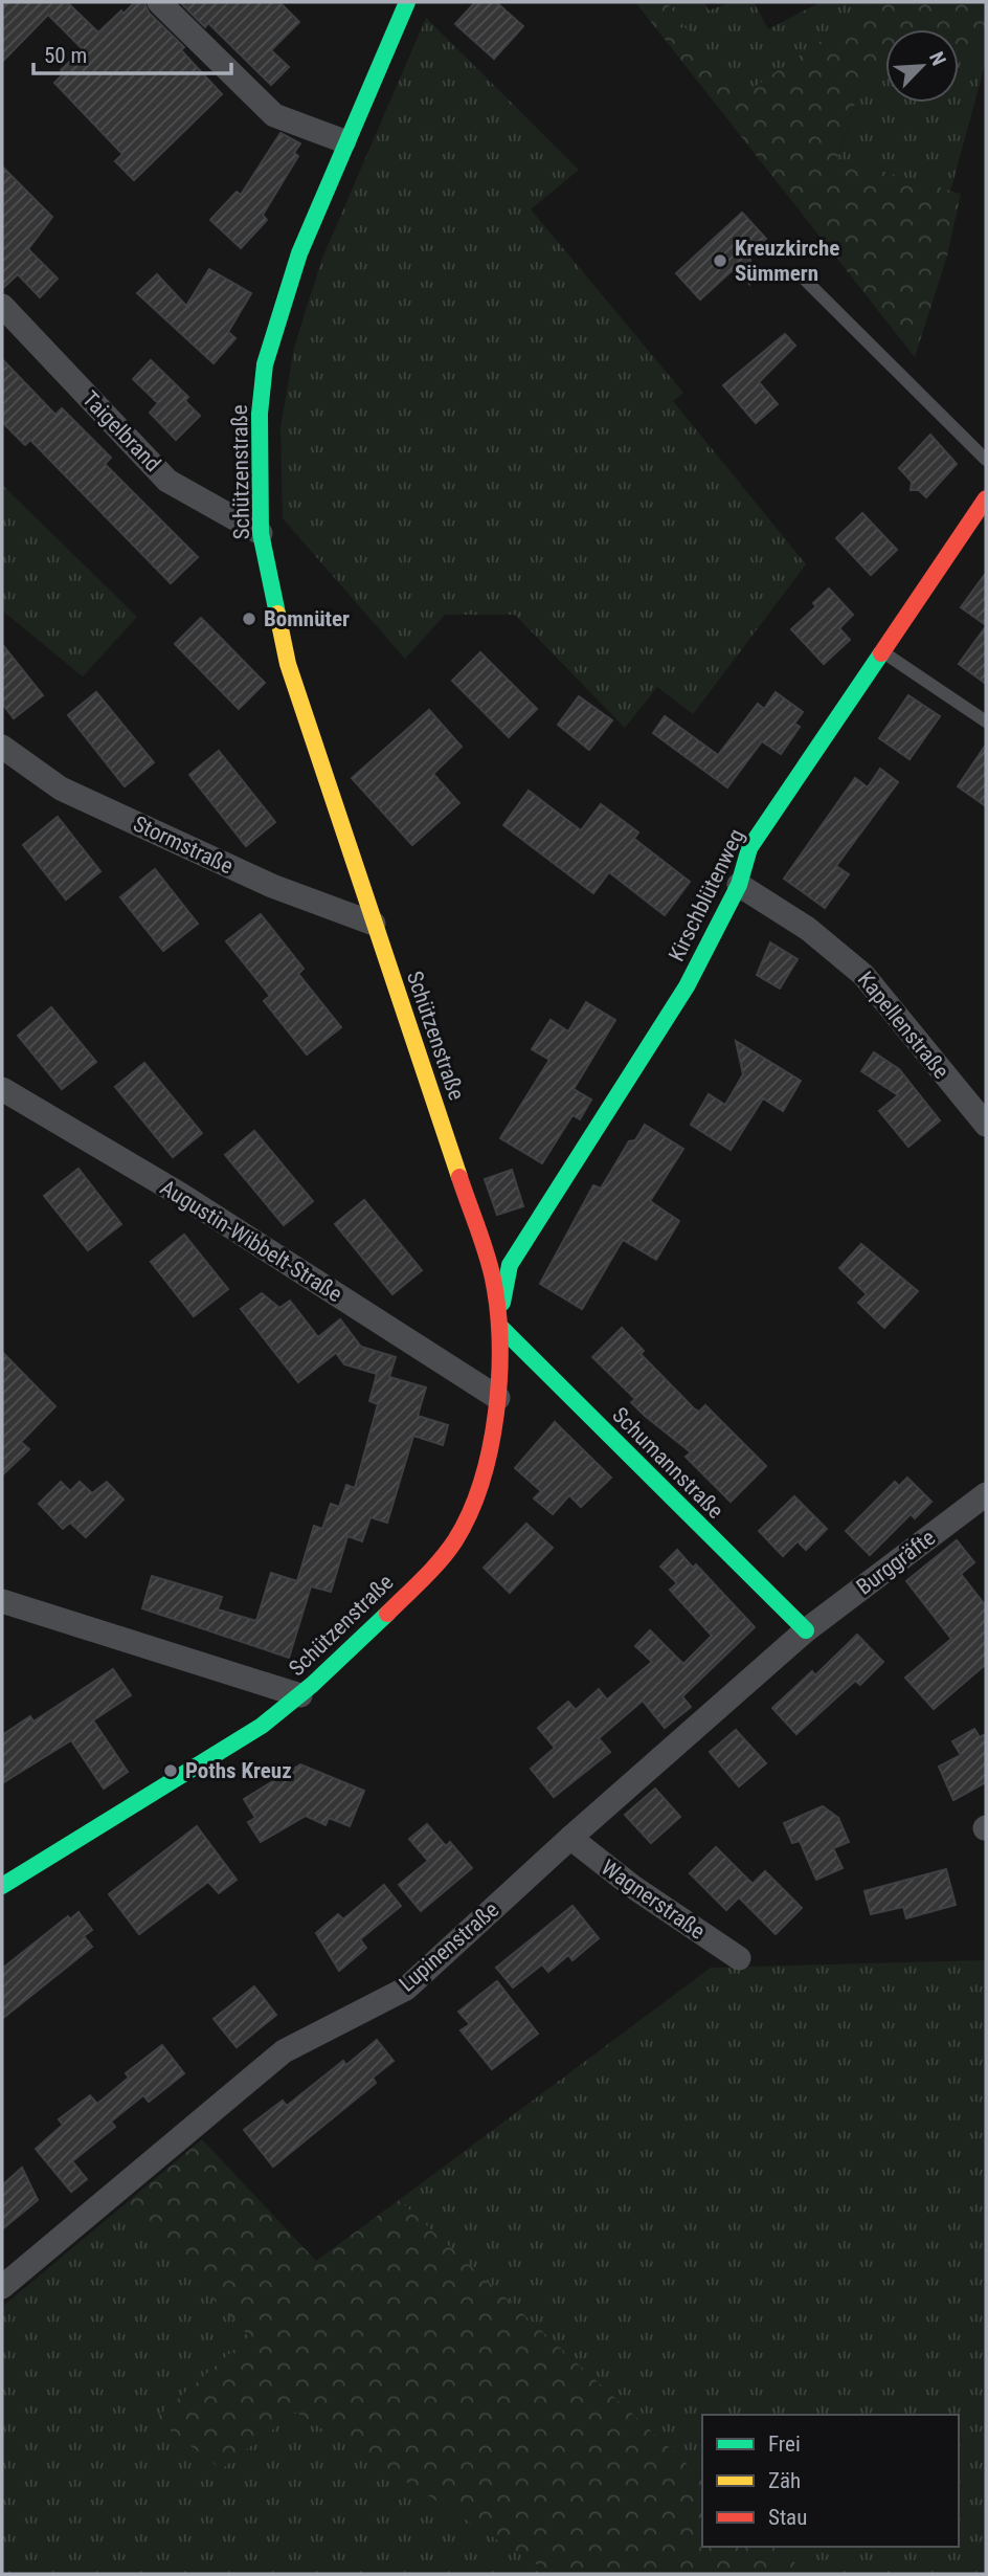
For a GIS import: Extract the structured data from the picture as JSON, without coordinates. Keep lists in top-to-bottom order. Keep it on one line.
{"streets":{"street":["Taigelbrand","Schützenstraße","Stormstraße","Kirschblütenweg","Kapellenstraße","Augustin-Wibbelt-Straße","Schumannstraße","Burggräfte","Wagnerstraße","Lupinenstraße"]},"crossings":[["Taigelbrand","Schützenstraße"],["Schützenstraße","Stormstraße"],["Schützenstraße","Kirschblütenweg"],["Schützenstraße","Augustin-Wibbelt-Straße"],["Schützenstraße","Schumannstraße"],["Kirschblütenweg","Kapellenstraße"],["Kirschblütenweg","Schumannstraße"],["Schumannstraße","Burggräfte"],["Schumannstraße","Lupinenstraße"],["Burggräfte","Lupinenstraße"],["Wagnerstraße","Lupinenstraße"]],"places":["Kreuzkirche Sümmern","Bomnüter","Poths Kreuz"],"legend":["Frei","Zäh","Stau"],"scale_bar":"50 m","north":"top right"}
